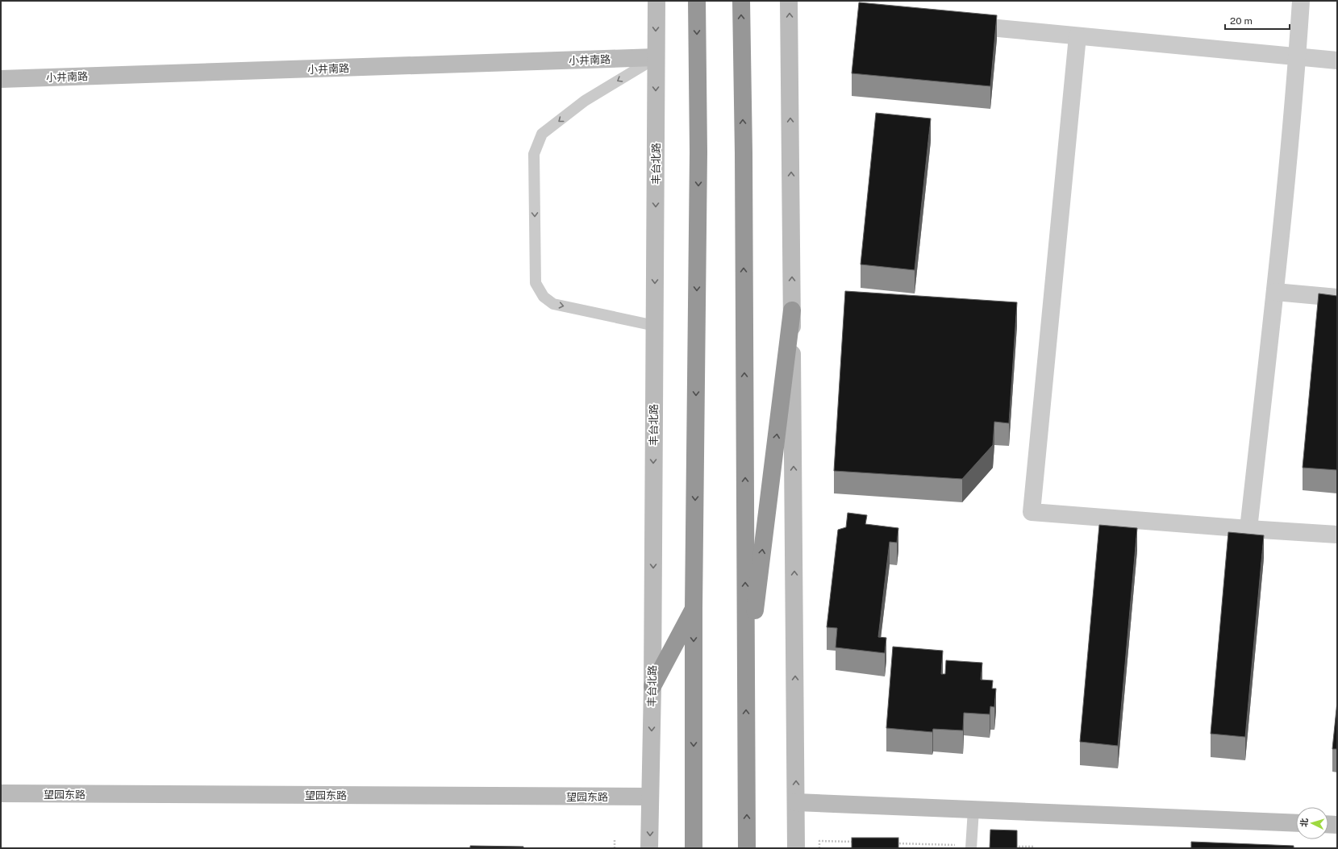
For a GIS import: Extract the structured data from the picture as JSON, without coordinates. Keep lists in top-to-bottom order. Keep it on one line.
{"streets":{"street":["小井南路","丰台北路","望园东路"]},"crossings":[["小井南路","丰台北路"],["丰台北路","望园东路"]],"scale_bar":"20 m","north":"left"}
